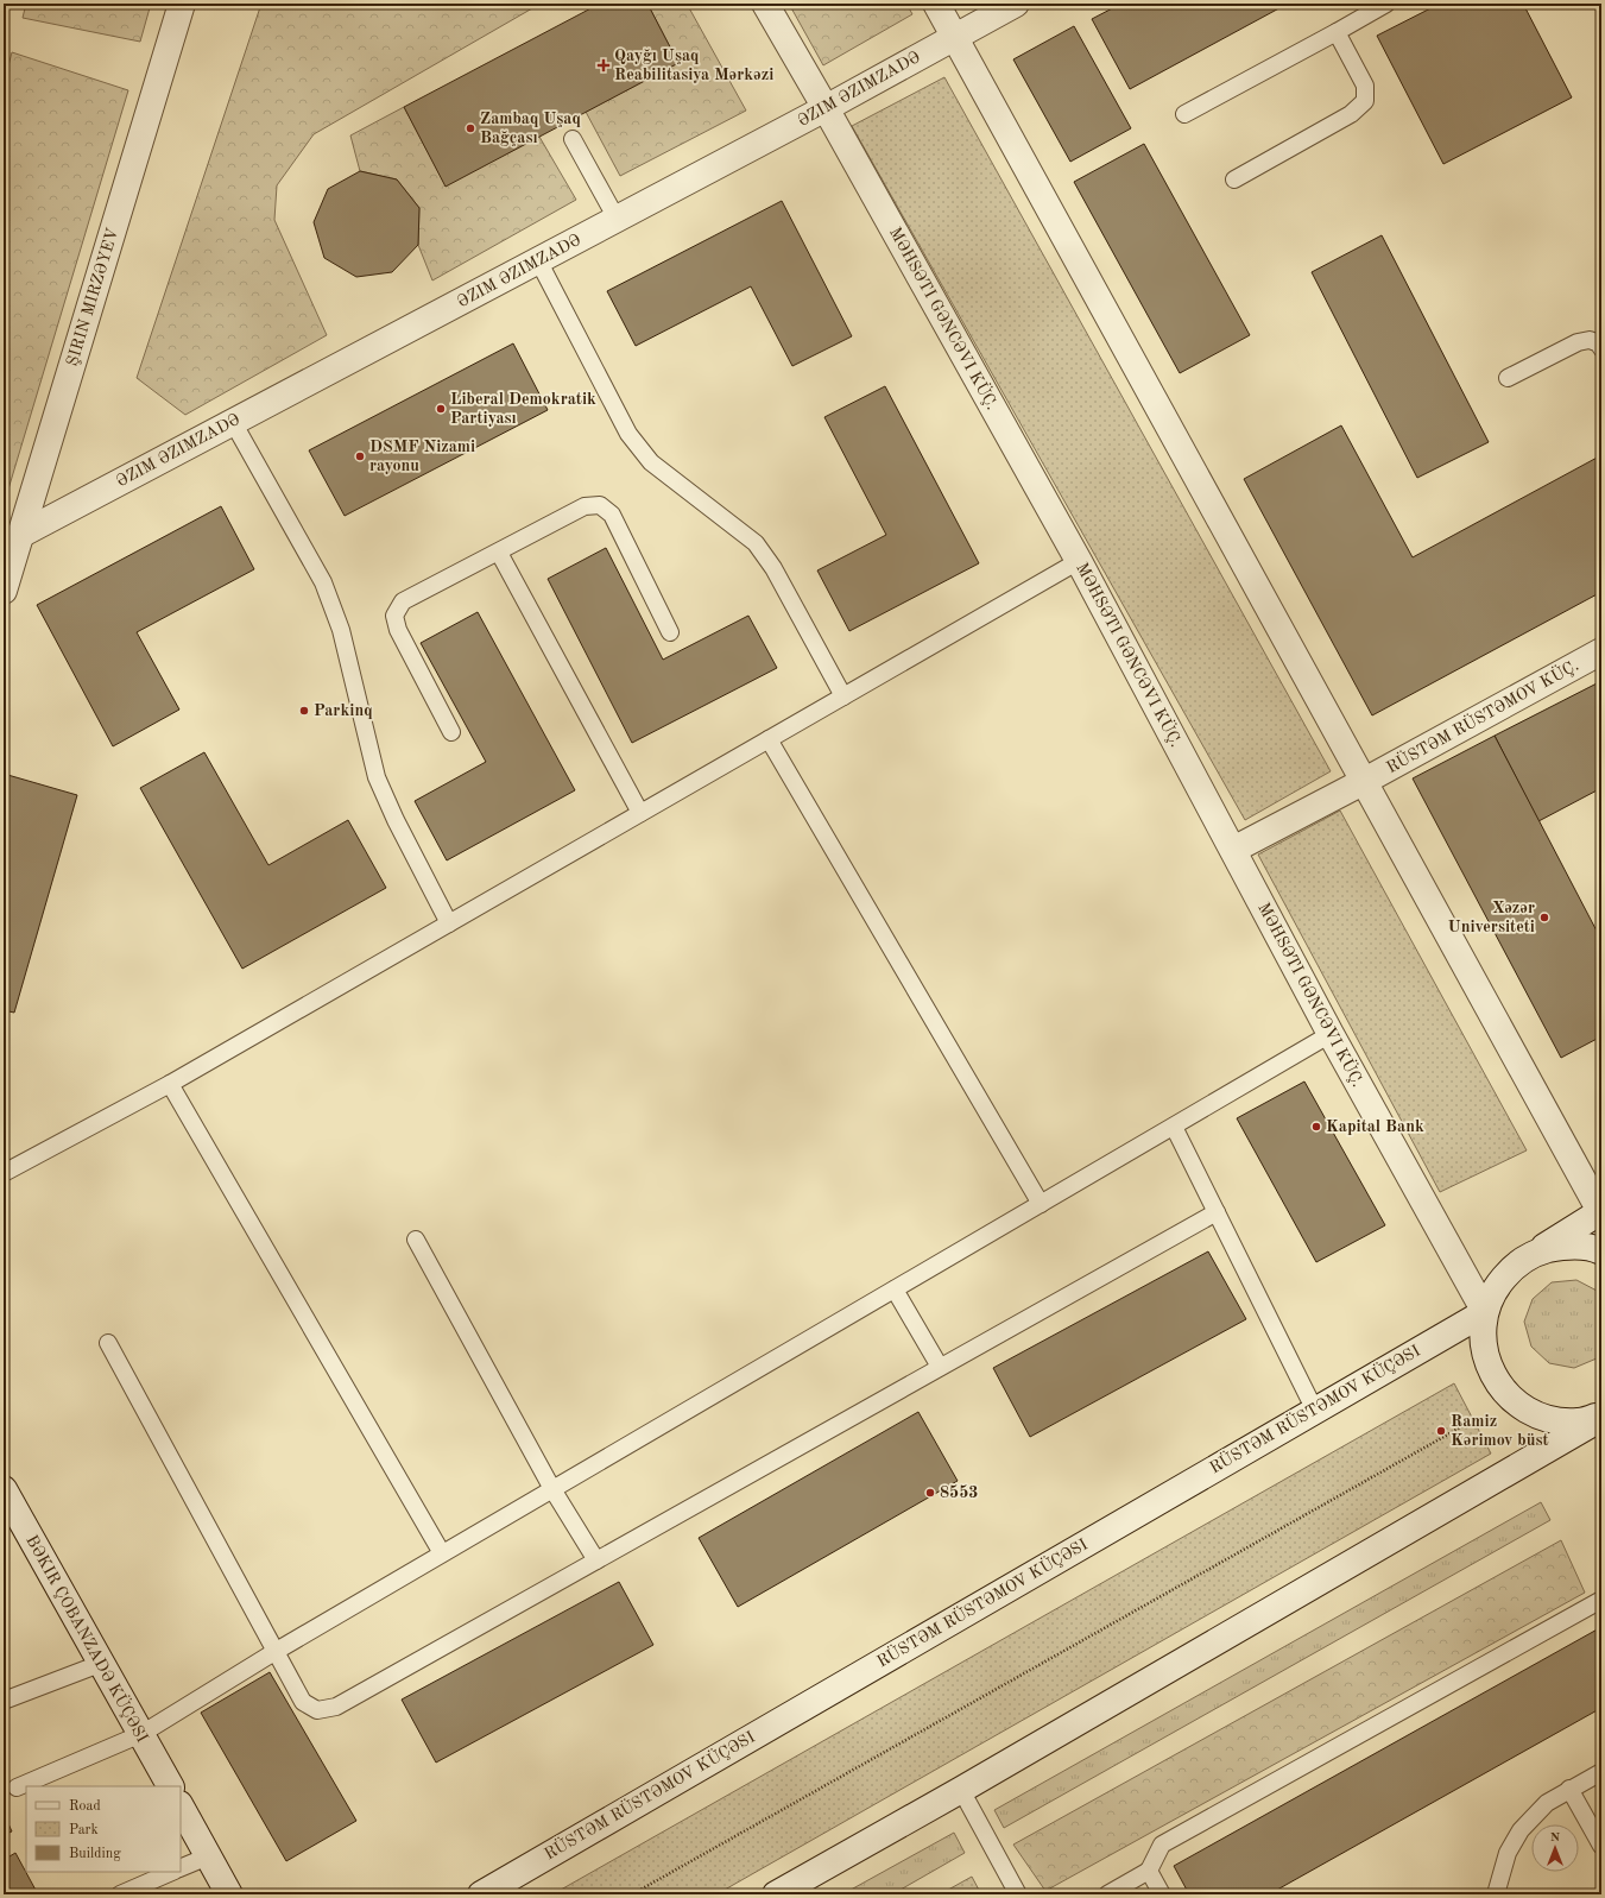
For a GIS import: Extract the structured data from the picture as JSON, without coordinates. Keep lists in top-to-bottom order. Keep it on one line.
{"streets":{"street":["ƏZIM ƏZIMZADƏ","ŞIRIN MIRZƏYEV","MƏHSƏTI GƏNCƏVI KÜÇ.","RÜSTƏM RÜSTƏMOV KÜÇ.","RÜSTƏM RÜSTƏMOV KÜÇƏSI","BƏKIR ÇOBANZADƏ KÜÇƏSI"]},"crossings":[["ƏZIM ƏZIMZADƏ","ŞIRIN MIRZƏYEV"],["ƏZIM ƏZIMZADƏ","MƏHSƏTI GƏNCƏVI KÜÇ."],["MƏHSƏTI GƏNCƏVI KÜÇ.","RÜSTƏM RÜSTƏMOV KÜÇ."],["MƏHSƏTI GƏNCƏVI KÜÇ.","RÜSTƏM RÜSTƏMOV KÜÇƏSI"]],"places":{"health":["Qayğı Uşaq Reabilitasiya Mərkəzi"],"other":["Zambaq Uşaq Bağçası","Liberal Demokratik Partiyası","DSMF Nizami rayonu","Parkinq","Xəzər Universiteti","Kapital Bank","Ramiz Kərimov büst","8553"]},"legend":["Road","Park","Building"],"north":"top"}
